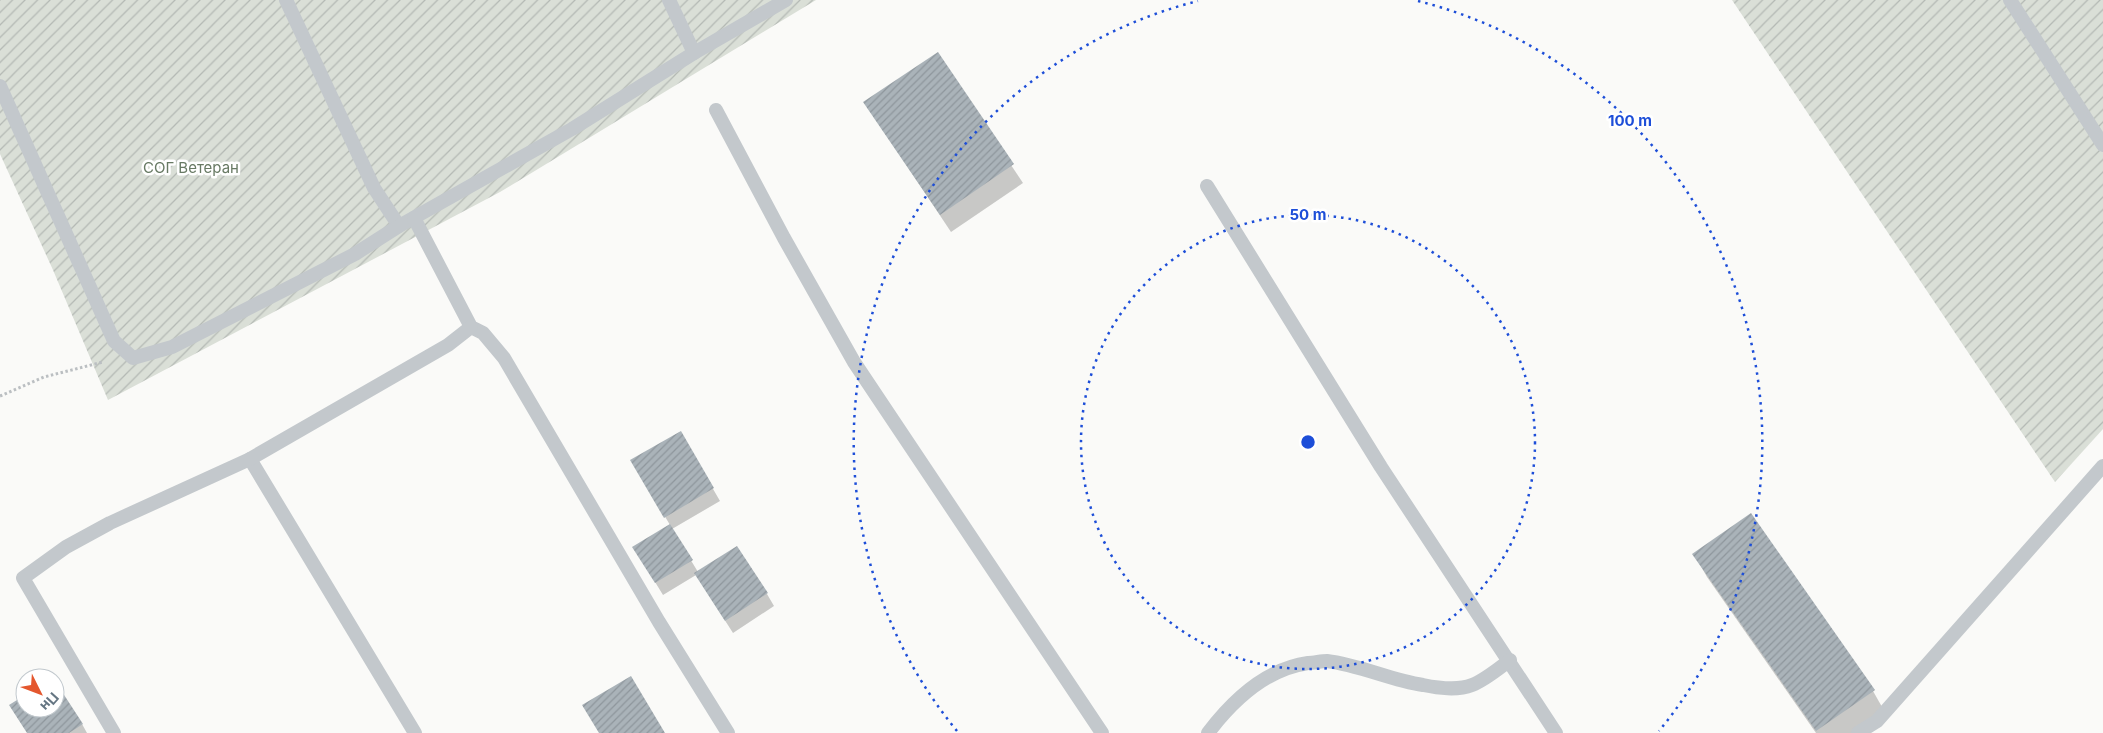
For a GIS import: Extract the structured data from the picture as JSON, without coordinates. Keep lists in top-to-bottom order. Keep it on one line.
{"parks":["СОГ Ветеран"],"north":"bottom right","rings":["100 m","50 m"]}
